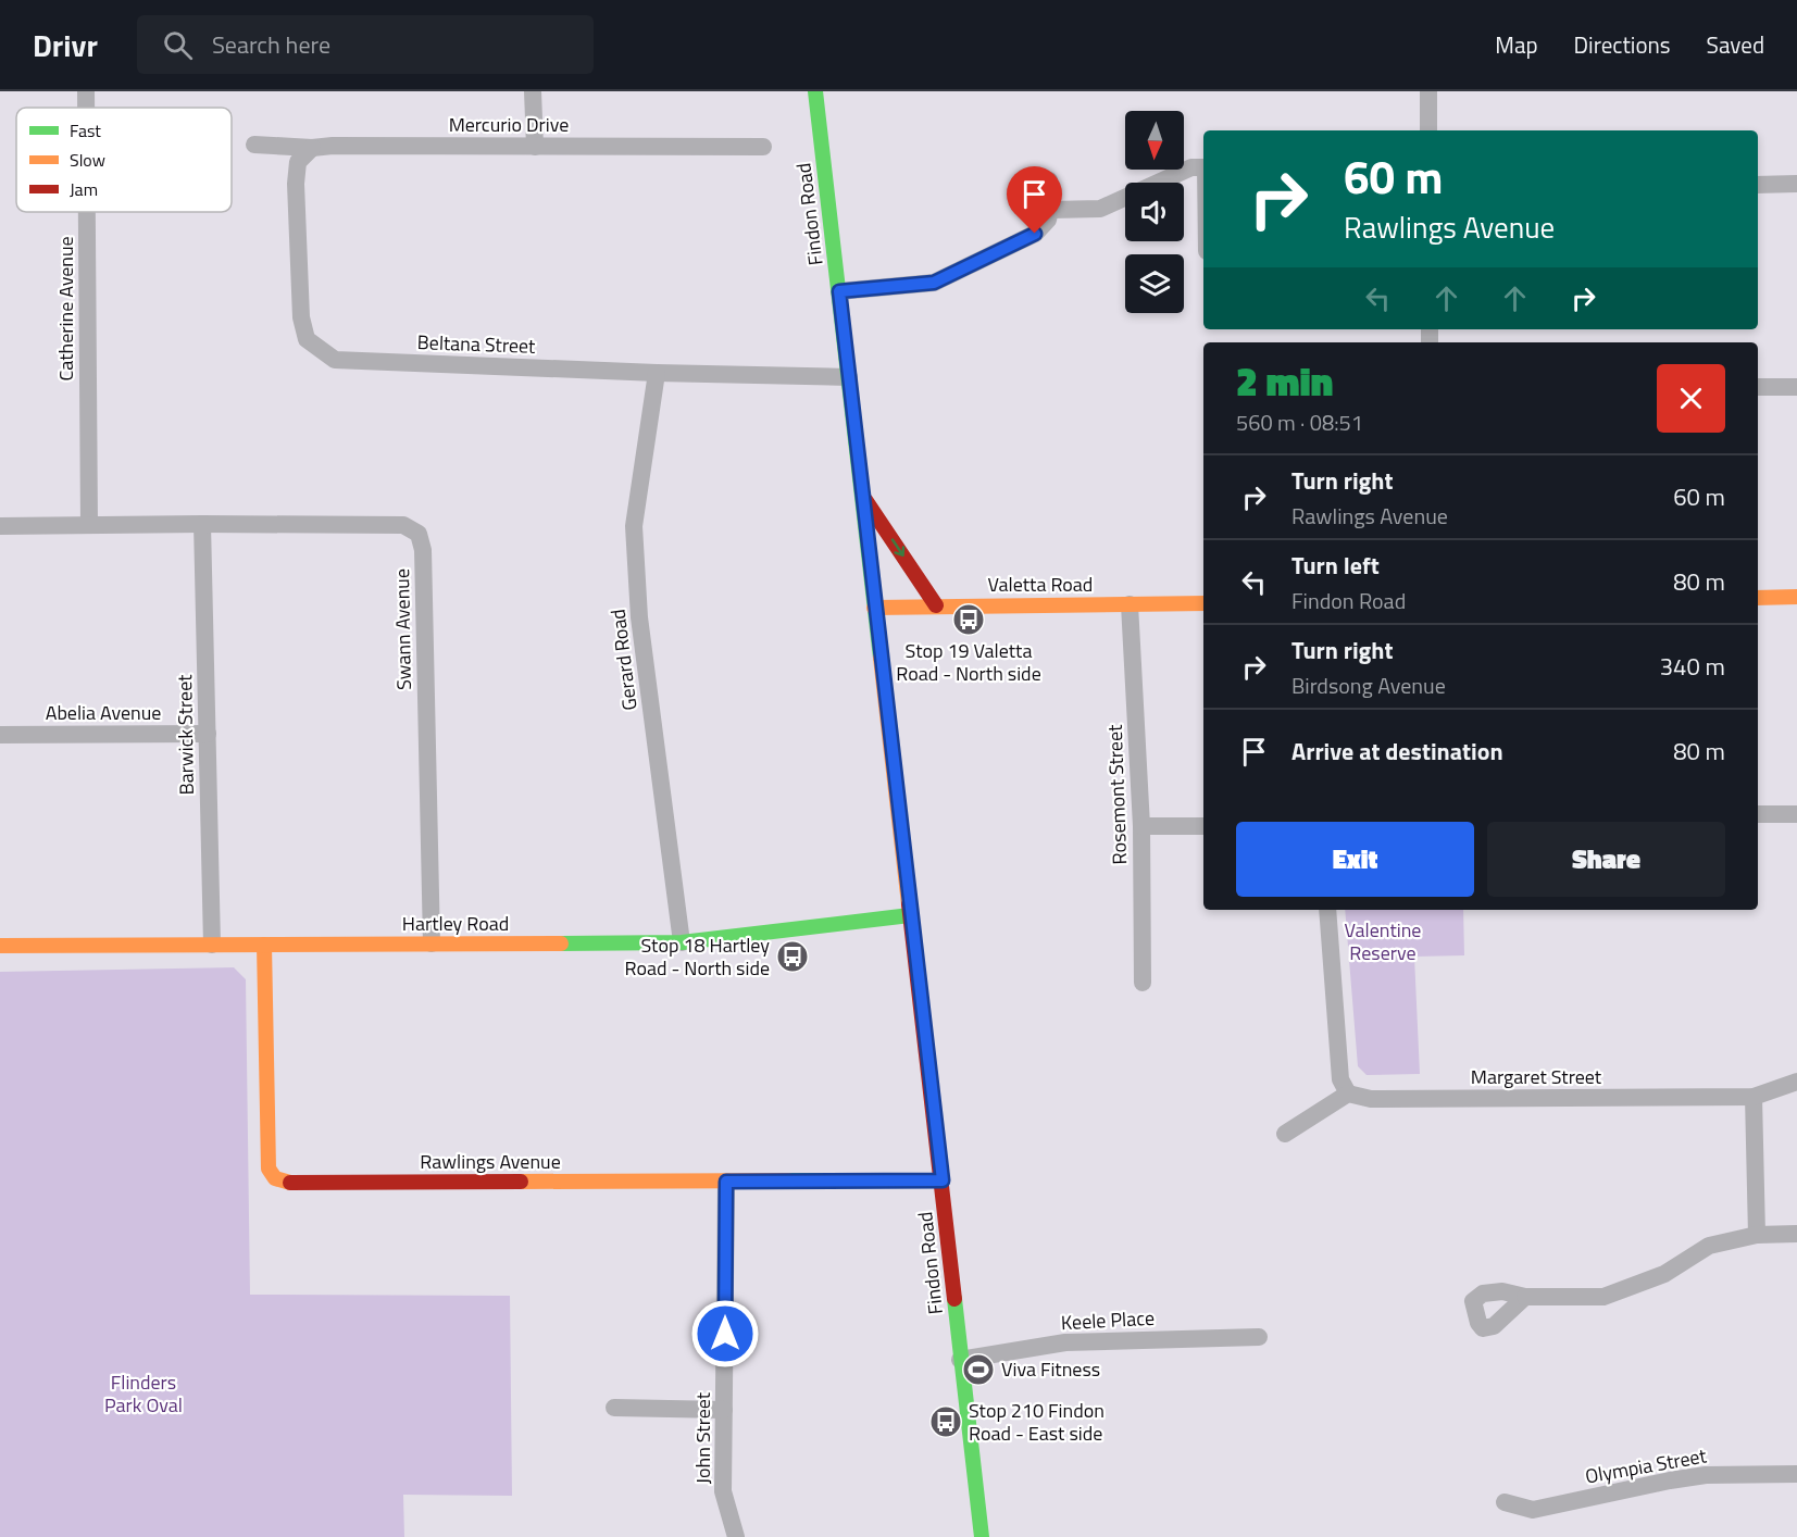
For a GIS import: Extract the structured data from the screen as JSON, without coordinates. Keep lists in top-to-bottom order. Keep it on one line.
{"streets":{"street":["Mercurio Drive","Findon Road","Catherine Avenue","Beltana Street","Valetta Road","Swann Avenue","Gerard Road","Abelia Avenue","Barwick Street","Rosemont Street","Hartley Road","Margaret Street","Rawlings Avenue","Keele Place","John Street","Olympia Street"]},"crossings":[["Mercurio Drive","Beltana Street"],["Findon Road","Beltana Street"],["Findon Road","Valetta Road"],["Findon Road","Hartley Road"],["Findon Road","Rawlings Avenue"],["Findon Road","Keele Place"],["Beltana Street","Gerard Road"],["Valetta Road","Rosemont Street"],["Swann Avenue","Barwick Street"],["Swann Avenue","Hartley Road"],["Gerard Road","Hartley Road"],["Abelia Avenue","Barwick Street"],["Barwick Street","Hartley Road"],["Hartley Road","Rawlings Avenue"],["Rawlings Avenue","John Street"]],"parks":["Valentine Reserve","Flinders Park Oval"],"places":{"bus stop":["Stop 19 Valetta Road - North side","Stop 18 Hartley Road - North side","Stop 210 Findon Road - East side"],"sports":["Viva Fitness"]},"legend":["Fast","Slow","Jam"],"north":"bottom","page":{"header":"Drivr","search":"Search here","nav":["Map","Directions","Saved"],"turn":["60 m","Rawlings Avenue"],"heading":["2 min","560 m · 08:51"],"list":[{"name":"Turn right","note":"Rawlings Avenue","value":"60 m"},{"name":"Turn left","note":"Findon Road","value":"80 m"},{"name":"Turn right","note":"Birdsong Avenue","value":"340 m"},{"name":"Arrive at destination","value":"80 m"}],"buttons":["Exit","Share"]}}
